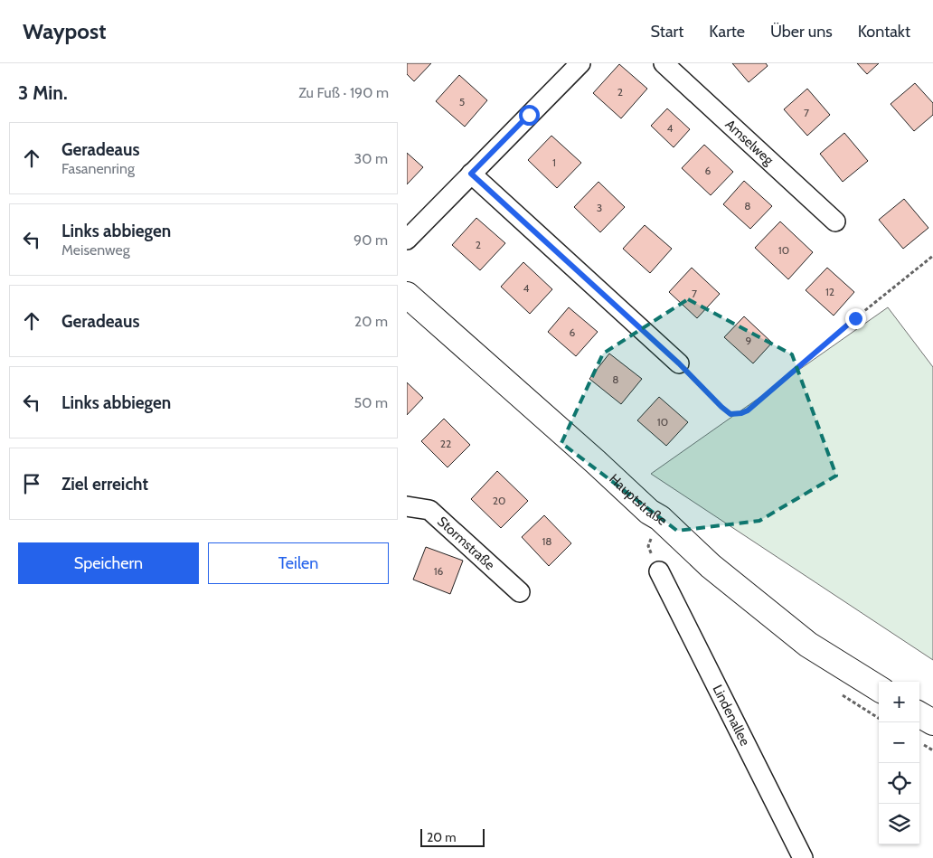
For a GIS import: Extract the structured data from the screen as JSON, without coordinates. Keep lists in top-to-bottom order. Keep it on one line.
{"streets":{"street":["Amselweg","Hauptstraße","Stormstraße","Lindenallee"]},"house_numbers":["2","5","7","4","1","6","8","3","2","10","4","12","7","6","9","8","10","22","20","18","16"],"scale_bar":"20 m","page":{"header":"Waypost","nav":["Start","Karte","Über uns","Kontakt"],"heading":["3 Min.","Zu Fuß · 190 m"],"list":[["Geradeaus","Fasanenring","30 m"],["Links abbiegen","Meisenweg","90 m"],["Geradeaus","20 m"],["Links abbiegen","50 m"],"Ziel erreicht"],"buttons":["Speichern","Teilen"],"map_buttons":["+","−"],"scale":"20 m"}}
